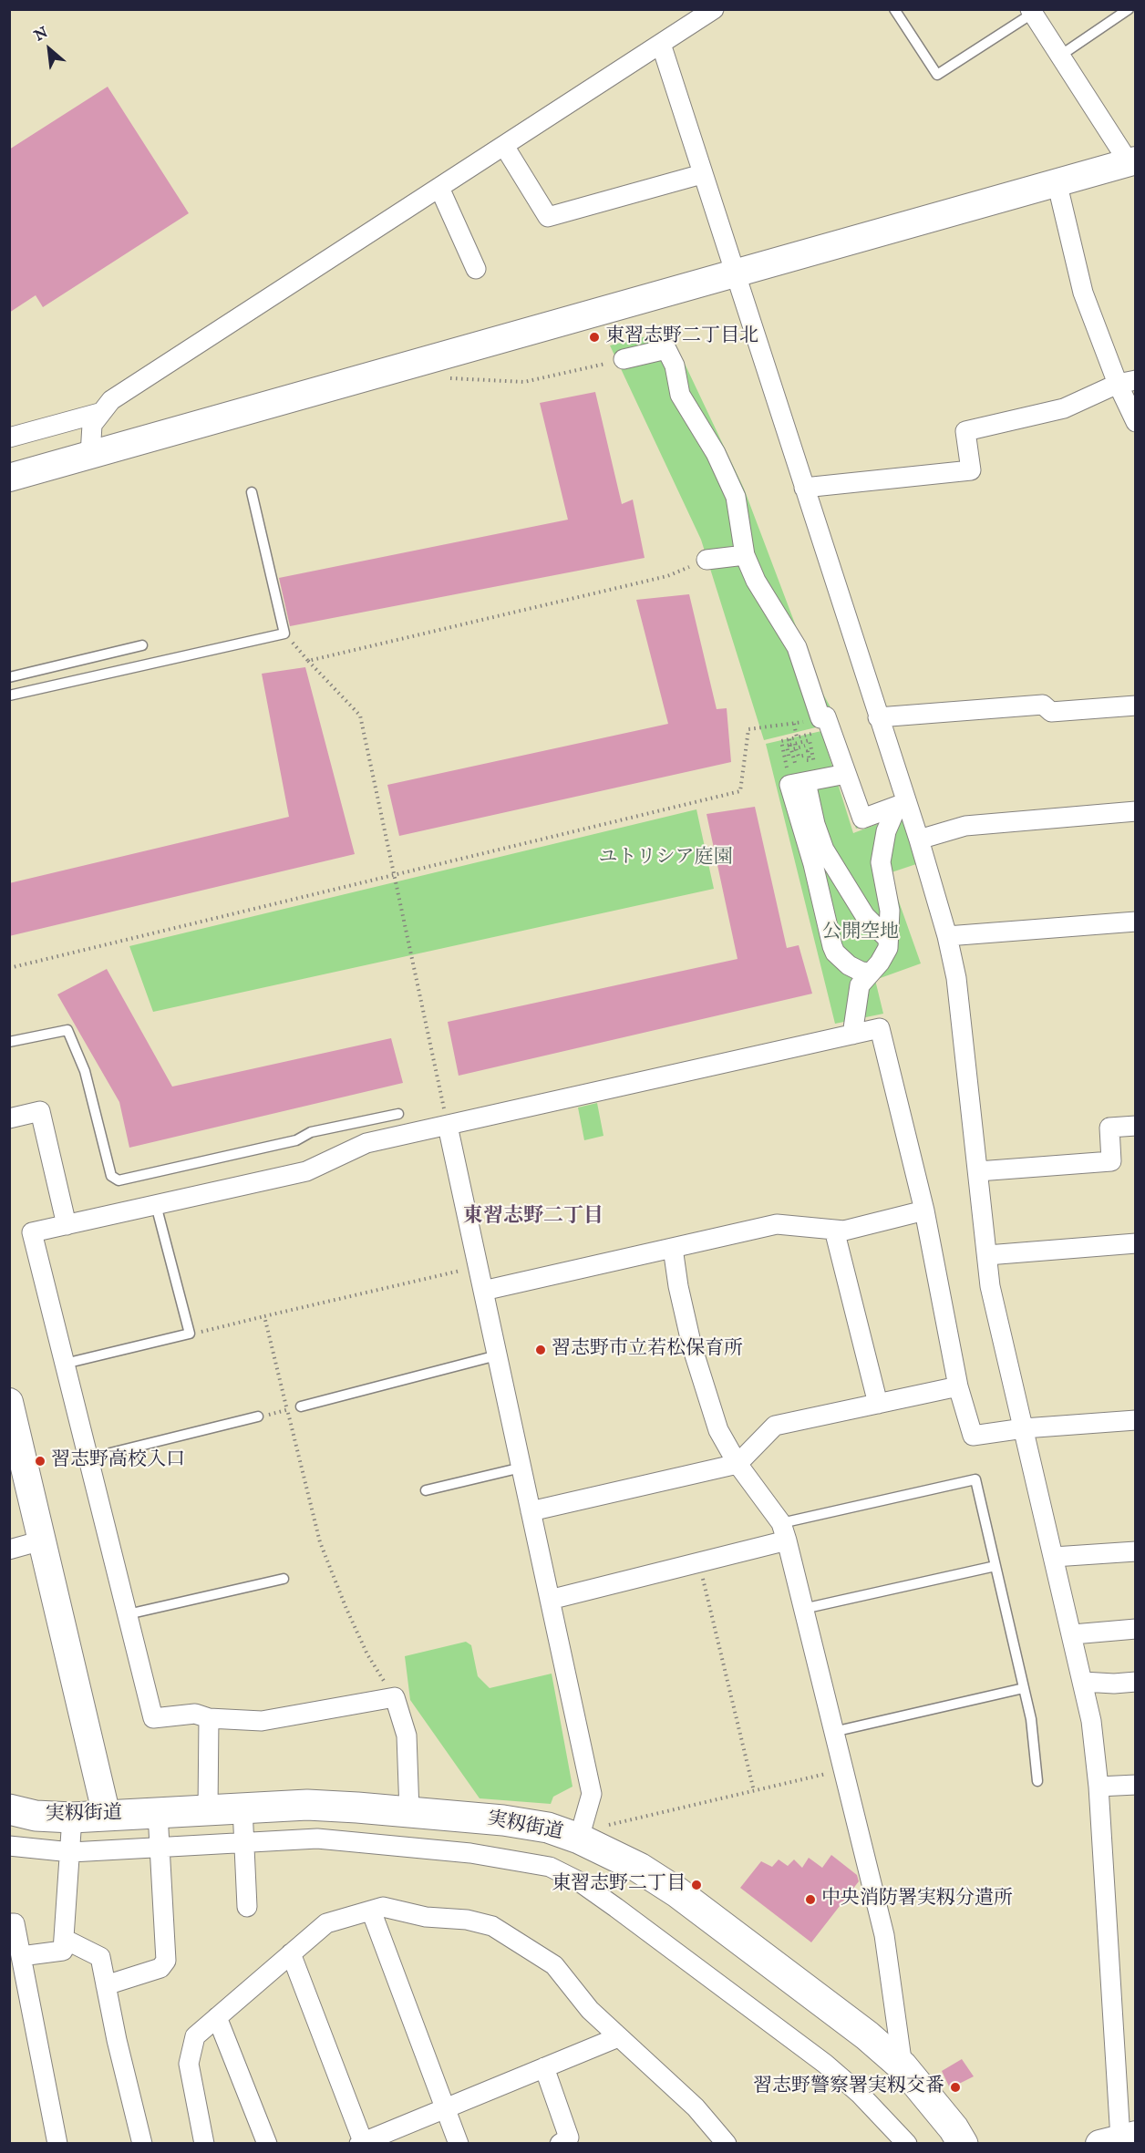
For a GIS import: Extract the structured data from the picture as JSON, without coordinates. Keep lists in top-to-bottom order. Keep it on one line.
{"streets":{"main road":["実籾街道"]},"districts":["東習志野二丁目"],"parks":["ユトリシア庭園","公開空地"],"places":["東習志野二丁目北","習志野市立若松保育所","習志野高校入口","東習志野二丁目","中央消防署実籾分遣所","習志野警察署実籾交番"],"north":"top left"}
